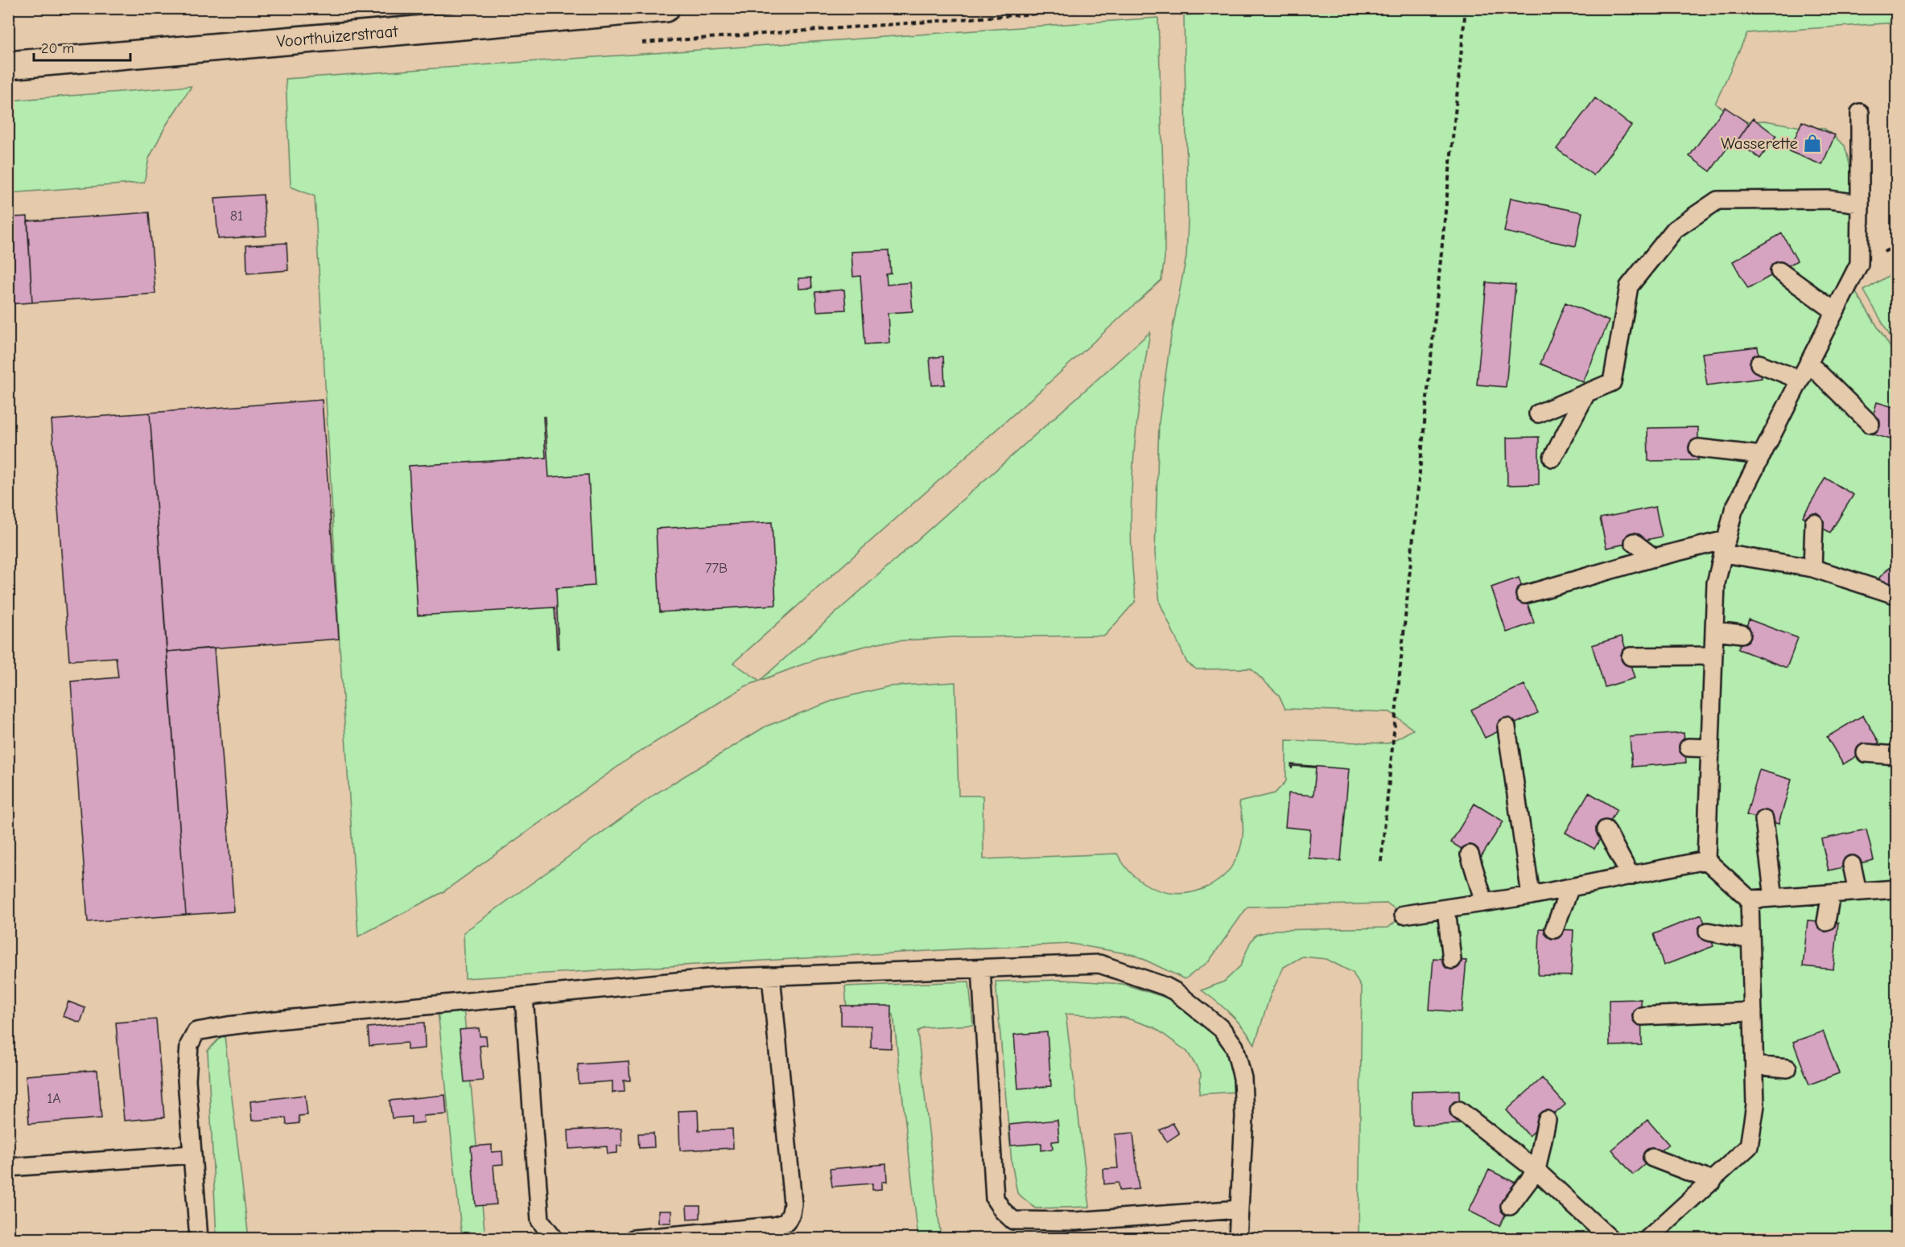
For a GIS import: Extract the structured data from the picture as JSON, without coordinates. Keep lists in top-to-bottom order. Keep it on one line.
{"streets":{"main road":["Voorthuizerstraat"]},"places":{"shop":["Wasserette"]},"house_numbers":["81","77B","1A"],"scale_bar":"20 m"}
